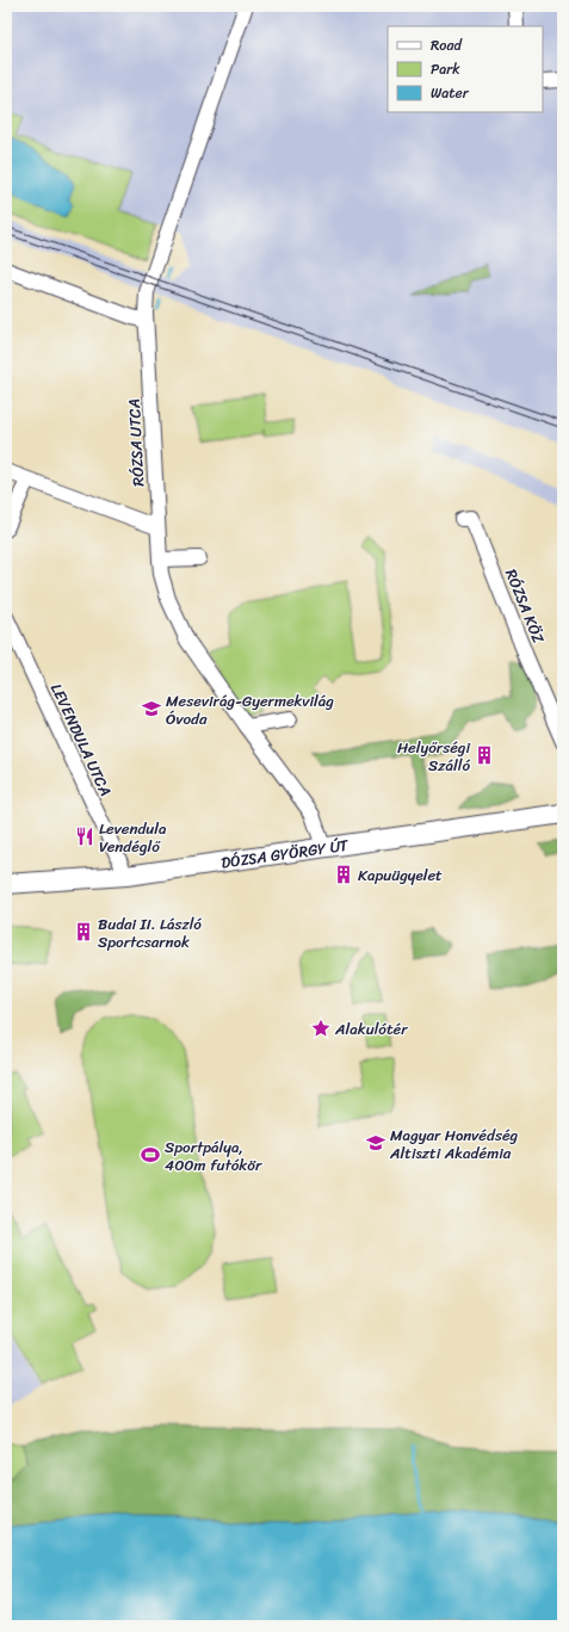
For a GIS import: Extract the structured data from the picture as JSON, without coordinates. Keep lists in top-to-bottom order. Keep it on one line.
{"streets":{"main road":["DÓZSA GYÖRGY ÚT"],"street":["RÓZSA UTCA","RÓZSA KÖZ","LEVENDULA UTCA"]},"crossings":[["RÓZSA UTCA","DÓZSA GYÖRGY ÚT"],["LEVENDULA UTCA","DÓZSA GYÖRGY ÚT"]],"places":{"school or university":["Mesevirág-Gyermekvilág Óvoda","Magyar Honvédség Altiszti Akadémia"],"building":["Helyőrségi Szálló","Kapuügyelet","Budai II. László Sportcsarnok"],"restaurant":["Levendula Vendéglő"],"place":["Alakulótér"],"sports":["Sportpálya, 400m futókör"]},"legend":["Road","Park","Water"]}
